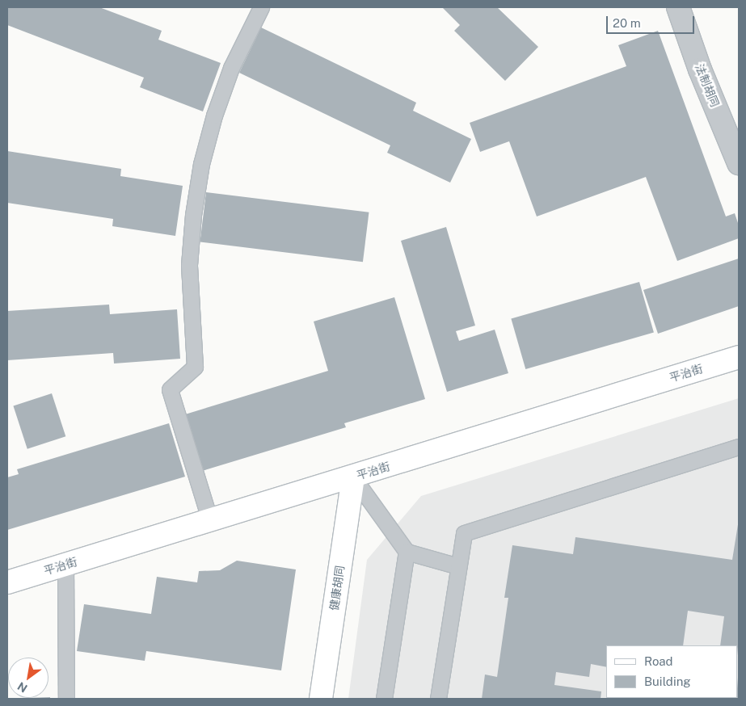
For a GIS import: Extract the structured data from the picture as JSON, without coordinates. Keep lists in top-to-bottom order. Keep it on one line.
{"streets":{"street":["法制胡同","平治街","健康胡同"]},"crossings":[["平治街","健康胡同"]],"legend":["Road","Building"],"scale_bar":"20 m","north":"bottom left"}
